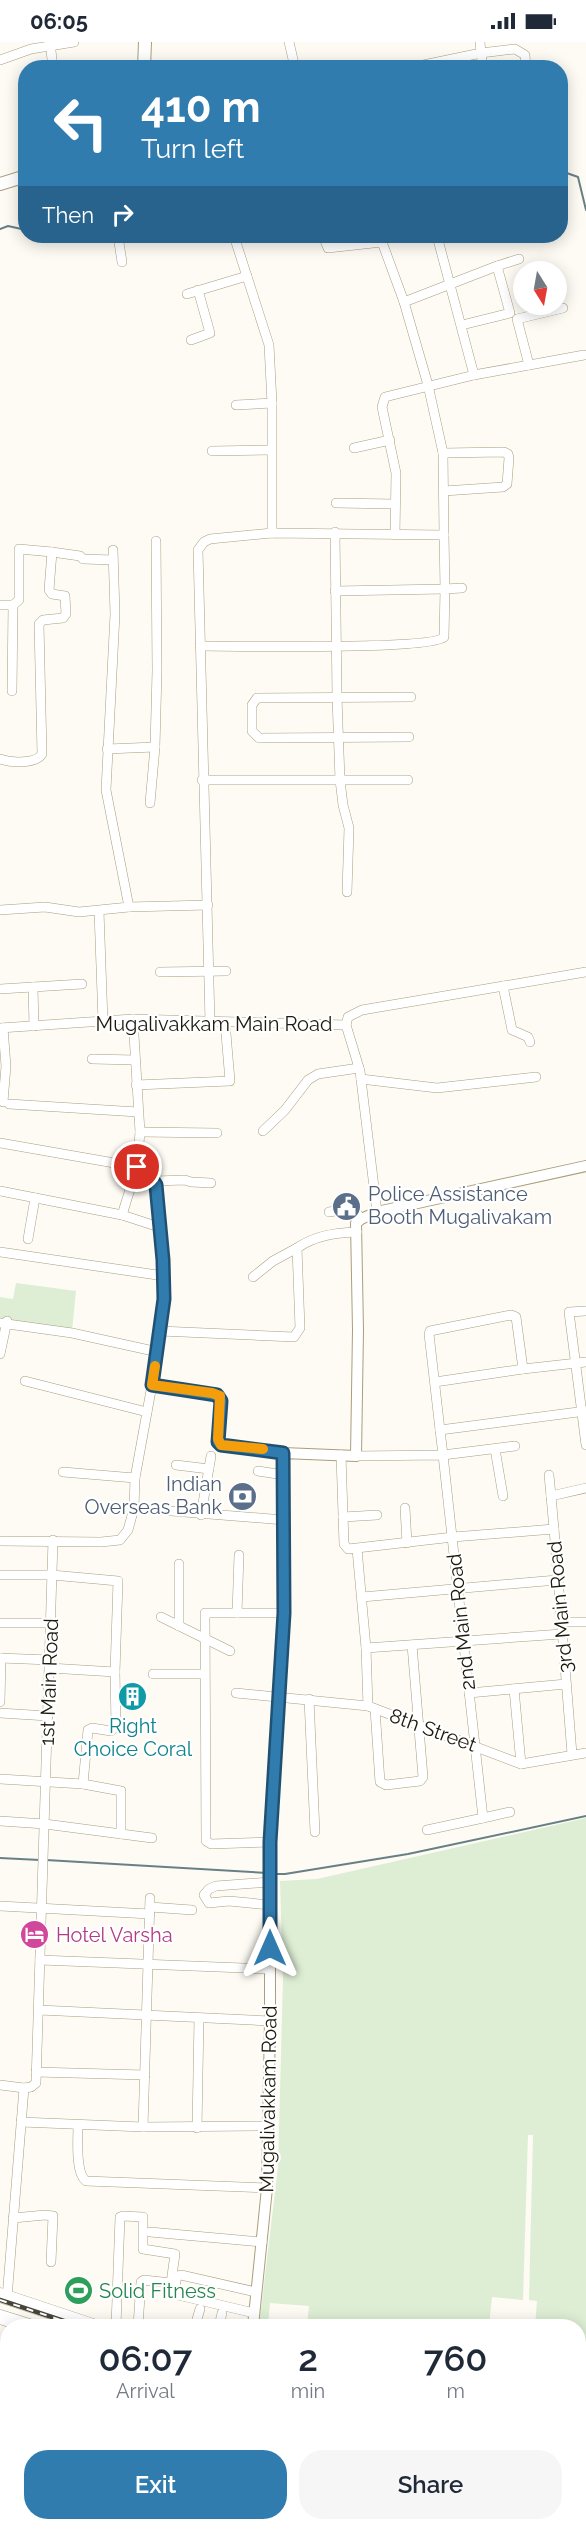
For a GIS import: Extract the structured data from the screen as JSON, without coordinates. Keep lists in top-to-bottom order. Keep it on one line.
{"streets":{"street":["Mugalivakkam Main Road","3rd Main Road","2nd Main Road","1st Main Road","8th Street","Mugalivakkam Road"]},"crossings":[["3rd Main Road","2nd Main Road"],["2nd Main Road","8th Street"],["8th Street","Mugalivakkam Road"]],"places":{"public building":["Police Assistance Booth Mugalivakam"],"bank":["Indian Overseas Bank"],"building":["Right Choice Coral"],"hotel":["Hotel Varsha"],"sports":["Solid Fitness"]},"north":"bottom","page":{"status":"06:05","turn":["410 m","Turn left"],"then":"Then","eta":["06:07","Arrival","2","min","760","m"],"buttons":["Exit","Share"]}}
